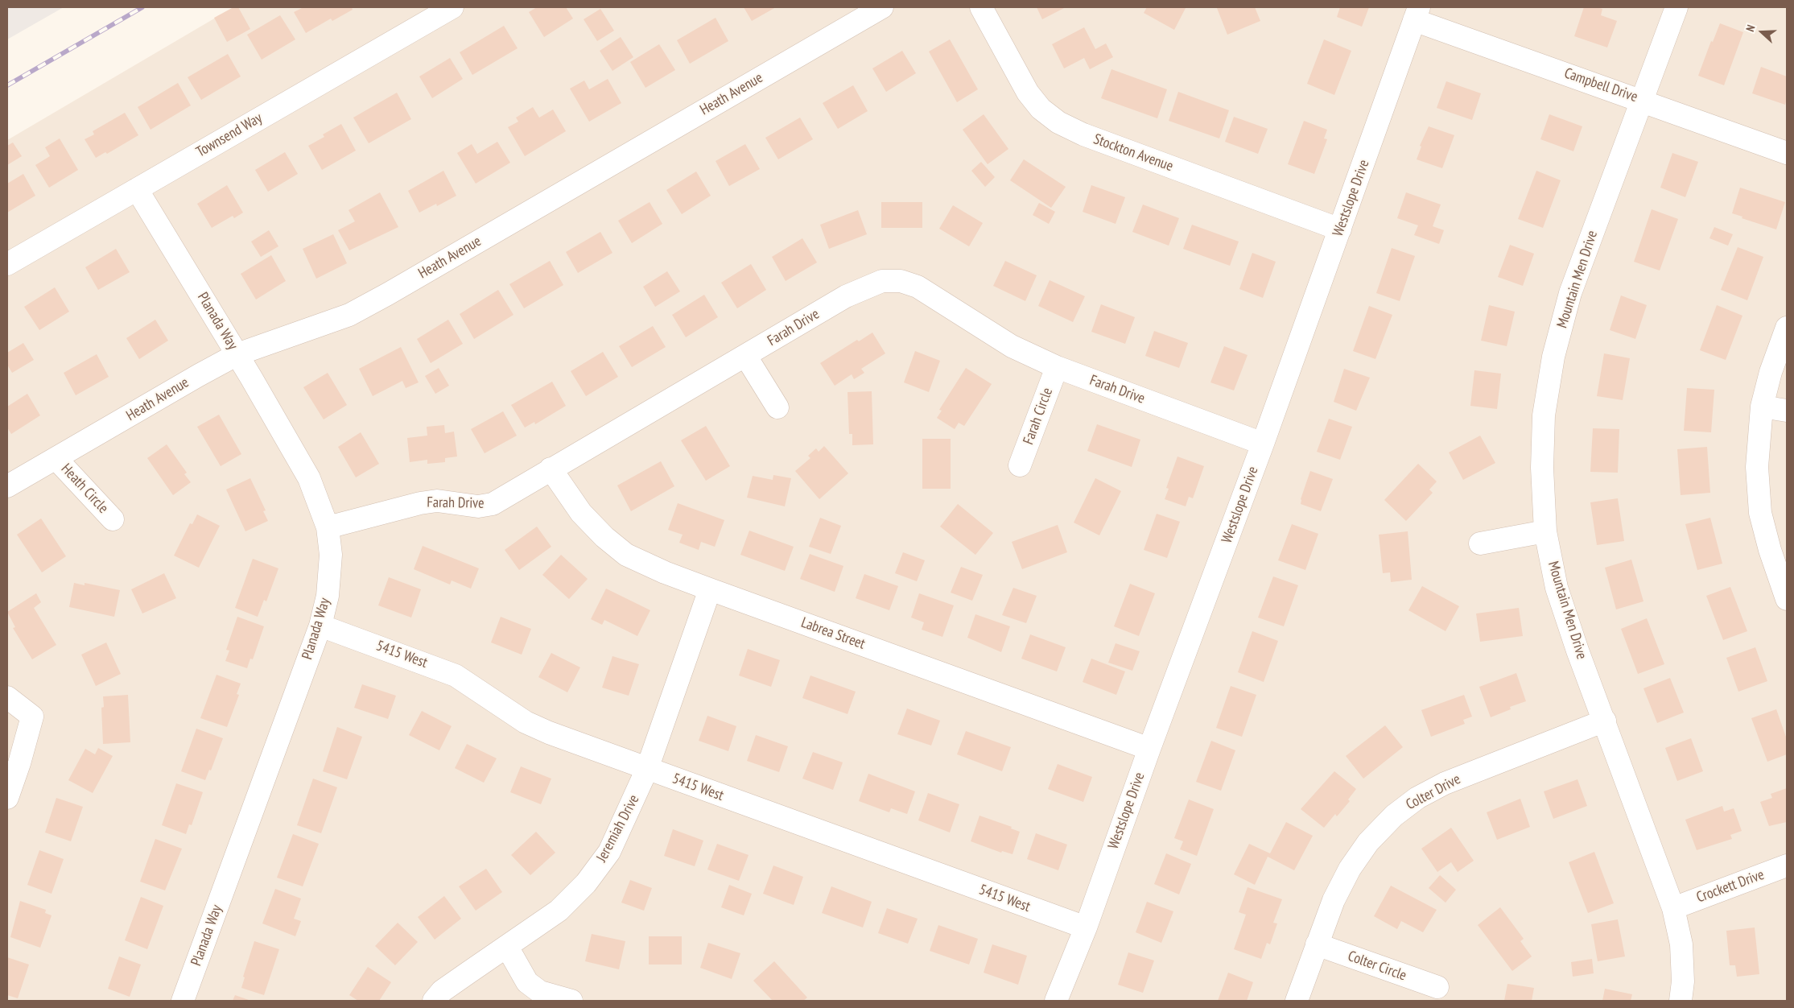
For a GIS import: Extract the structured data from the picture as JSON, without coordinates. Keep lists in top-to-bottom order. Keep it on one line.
{"streets":{"street":["Campbell Drive","Heath Avenue","Townsend Way","Stockton Avenue","Westslope Drive","Mountain Men Drive","Planada Way","Farah Drive","Farah Circle","Heath Circle","Labrea Street","5415 West","Colter Drive","Jeremiah Drive","Crockett Drive","Colter Circle"]},"crossings":[["Campbell Drive","Westslope Drive"],["Campbell Drive","Mountain Men Drive"],["Heath Avenue","Planada Way"],["Heath Avenue","Heath Circle"],["Townsend Way","Planada Way"],["Stockton Avenue","Westslope Drive"],["Westslope Drive","Farah Drive"],["Westslope Drive","Labrea Street"],["Westslope Drive","5415 West"],["Mountain Men Drive","Colter Drive"],["Mountain Men Drive","Crockett Drive"],["Planada Way","Farah Drive"],["Planada Way","5415 West"],["Farah Drive","Farah Circle"],["Farah Drive","Labrea Street"],["Labrea Street","Jeremiah Drive"],["5415 West","Jeremiah Drive"],["Colter Drive","Colter Circle"]],"north":"left"}
